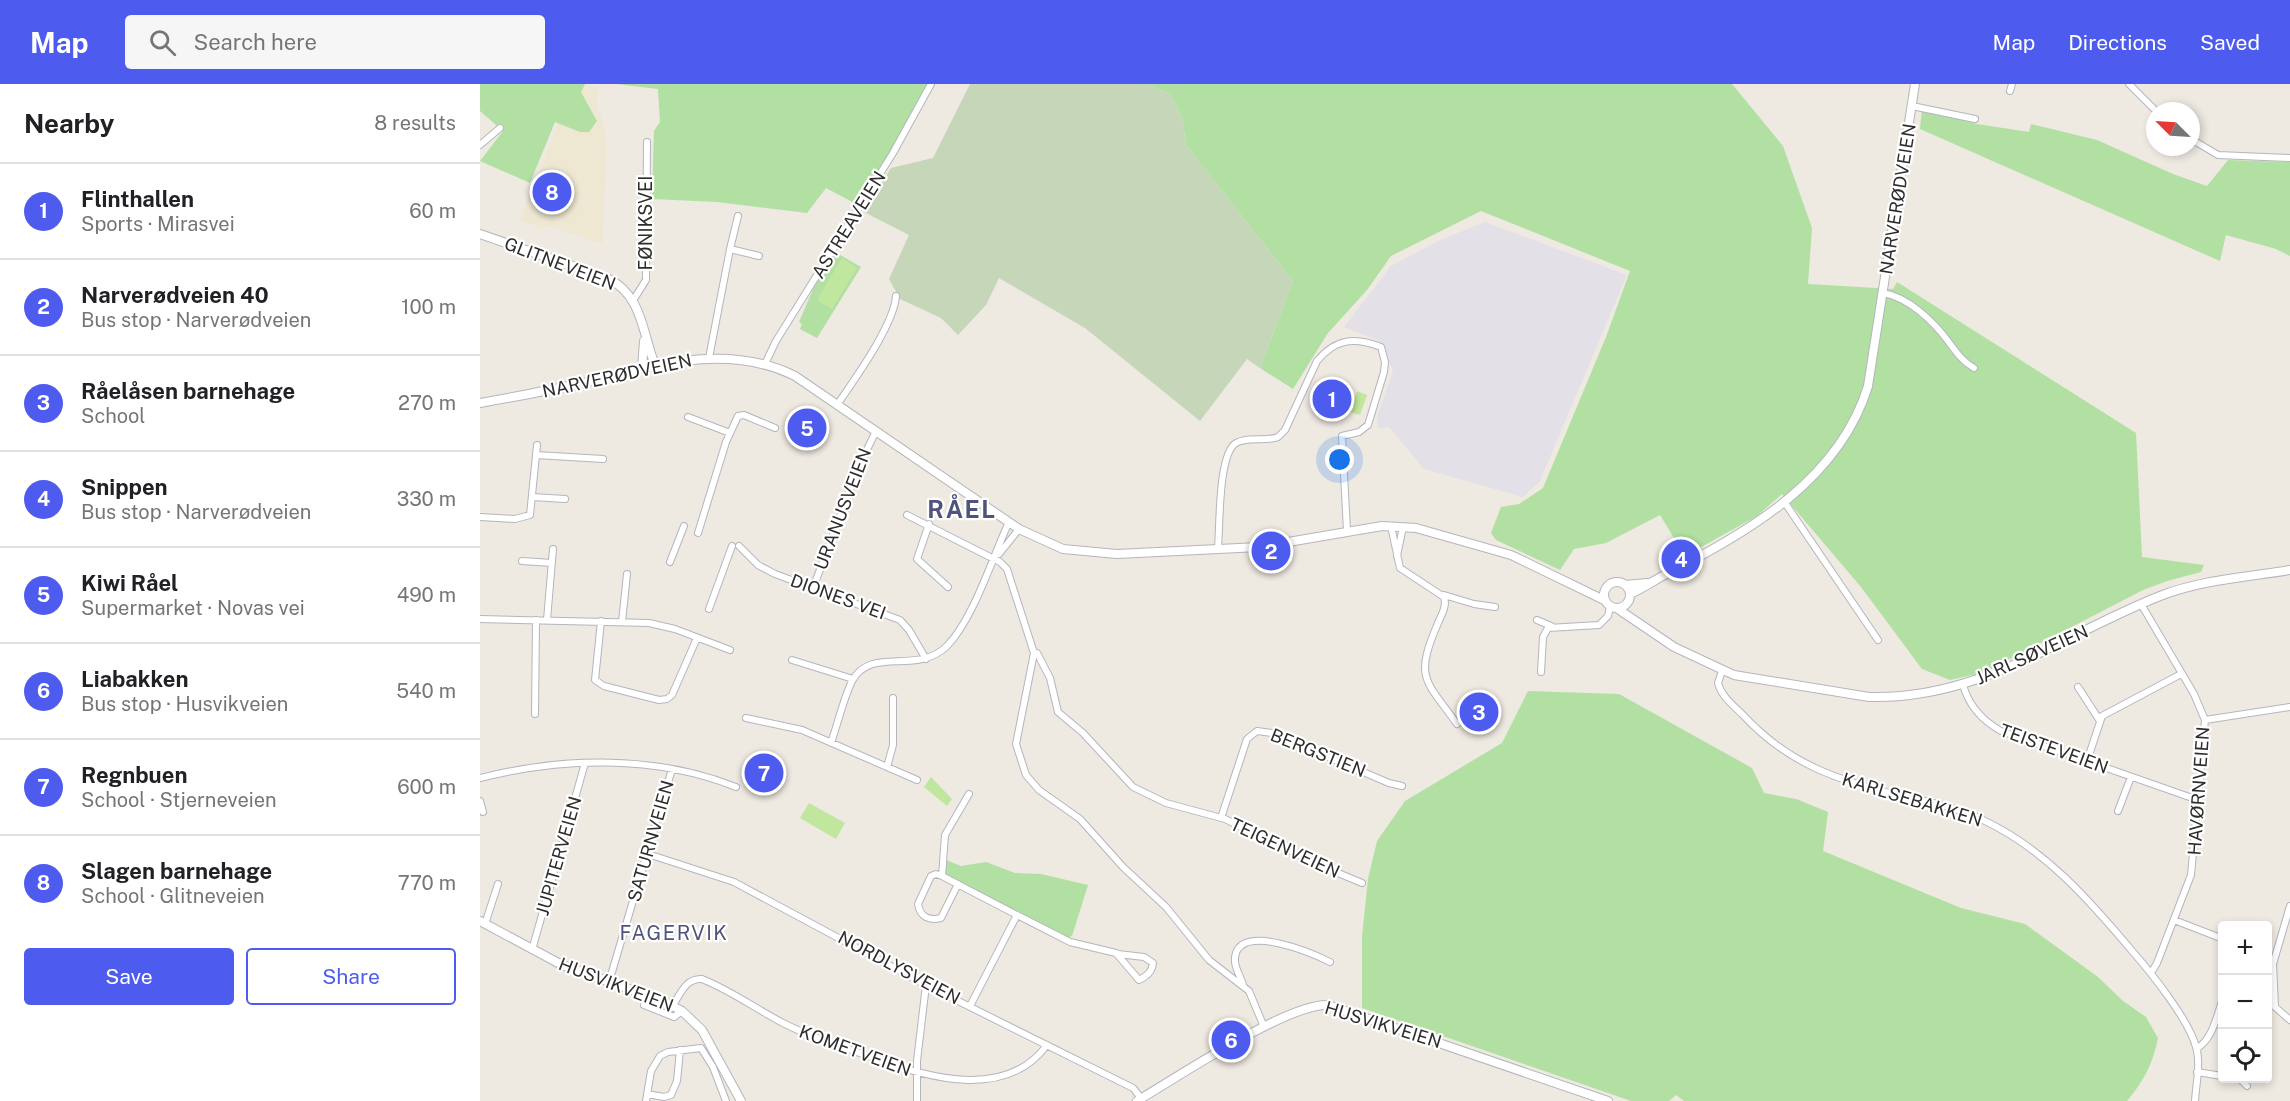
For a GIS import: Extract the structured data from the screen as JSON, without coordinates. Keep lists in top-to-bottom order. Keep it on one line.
{"streets":{"main road":["NARVERØDVEIEN","GLITNEVEIEN","JARLSØVEIEN","HUSVIKVEIEN"],"street":["FØNIKSVEI","ASTREAVEIEN","URANUSVEIEN","DIONES VEI","TEISTEVEIEN","BERGSTIEN","HAVØRNVEIEN","KARLSEBAKKEN","SATURNVEIEN","TEIGENVEIEN","JUPITERVEIEN","NORDLYSVEIEN","KOMETVEIEN"]},"crossings":[["NARVERØDVEIEN","ASTREAVEIEN"],["NARVERØDVEIEN","GLITNEVEIEN"],["NARVERØDVEIEN","URANUSVEIEN"],["NARVERØDVEIEN","JARLSØVEIEN"],["FØNIKSVEI","GLITNEVEIEN"],["URANUSVEIEN","DIONES VEI"],["JARLSØVEIEN","TEISTEVEIEN"],["JARLSØVEIEN","HAVØRNVEIEN"],["JARLSØVEIEN","KARLSEBAKKEN"],["TEISTEVEIEN","HAVØRNVEIEN"],["BERGSTIEN","TEIGENVEIEN"],["HAVØRNVEIEN","KARLSEBAKKEN"],["SATURNVEIEN","NORDLYSVEIEN"],["SATURNVEIEN","HUSVIKVEIEN"],["JUPITERVEIEN","HUSVIKVEIEN"],["NORDLYSVEIEN","HUSVIKVEIEN"],["NORDLYSVEIEN","KOMETVEIEN"],["HUSVIKVEIEN","KOMETVEIEN"]],"districts":["RÅEL","FAGERVIK"],"north":"top left","page":{"header":"Map","search":"Search here","nav":["Map","Directions","Saved"],"heading":["Nearby","8 results"],"list":[{"mark":"1","name":"Flinthallen","note":"Sports · Mirasvei","value":"60 m"},{"mark":"2","name":"Narverødveien 40","note":"Bus stop · Narverødveien","value":"100 m"},{"mark":"3","name":"Råelåsen barnehage","note":"School","value":"270 m"},{"mark":"4","name":"Snippen","note":"Bus stop · Narverødveien","value":"330 m"},{"mark":"5","name":"Kiwi Råel","note":"Supermarket · Novas vei","value":"490 m"},{"mark":"6","name":"Liabakken","note":"Bus stop · Husvikveien","value":"540 m"},{"mark":"7","name":"Regnbuen","note":"School · Stjerneveien","value":"600 m"},{"mark":"8","name":"Slagen barnehage","note":"School · Glitneveien","value":"770 m"}],"pins":["8","1","5","2","4","3","7","6"],"map_buttons":["+","−"],"buttons":["Save","Share"]}}
